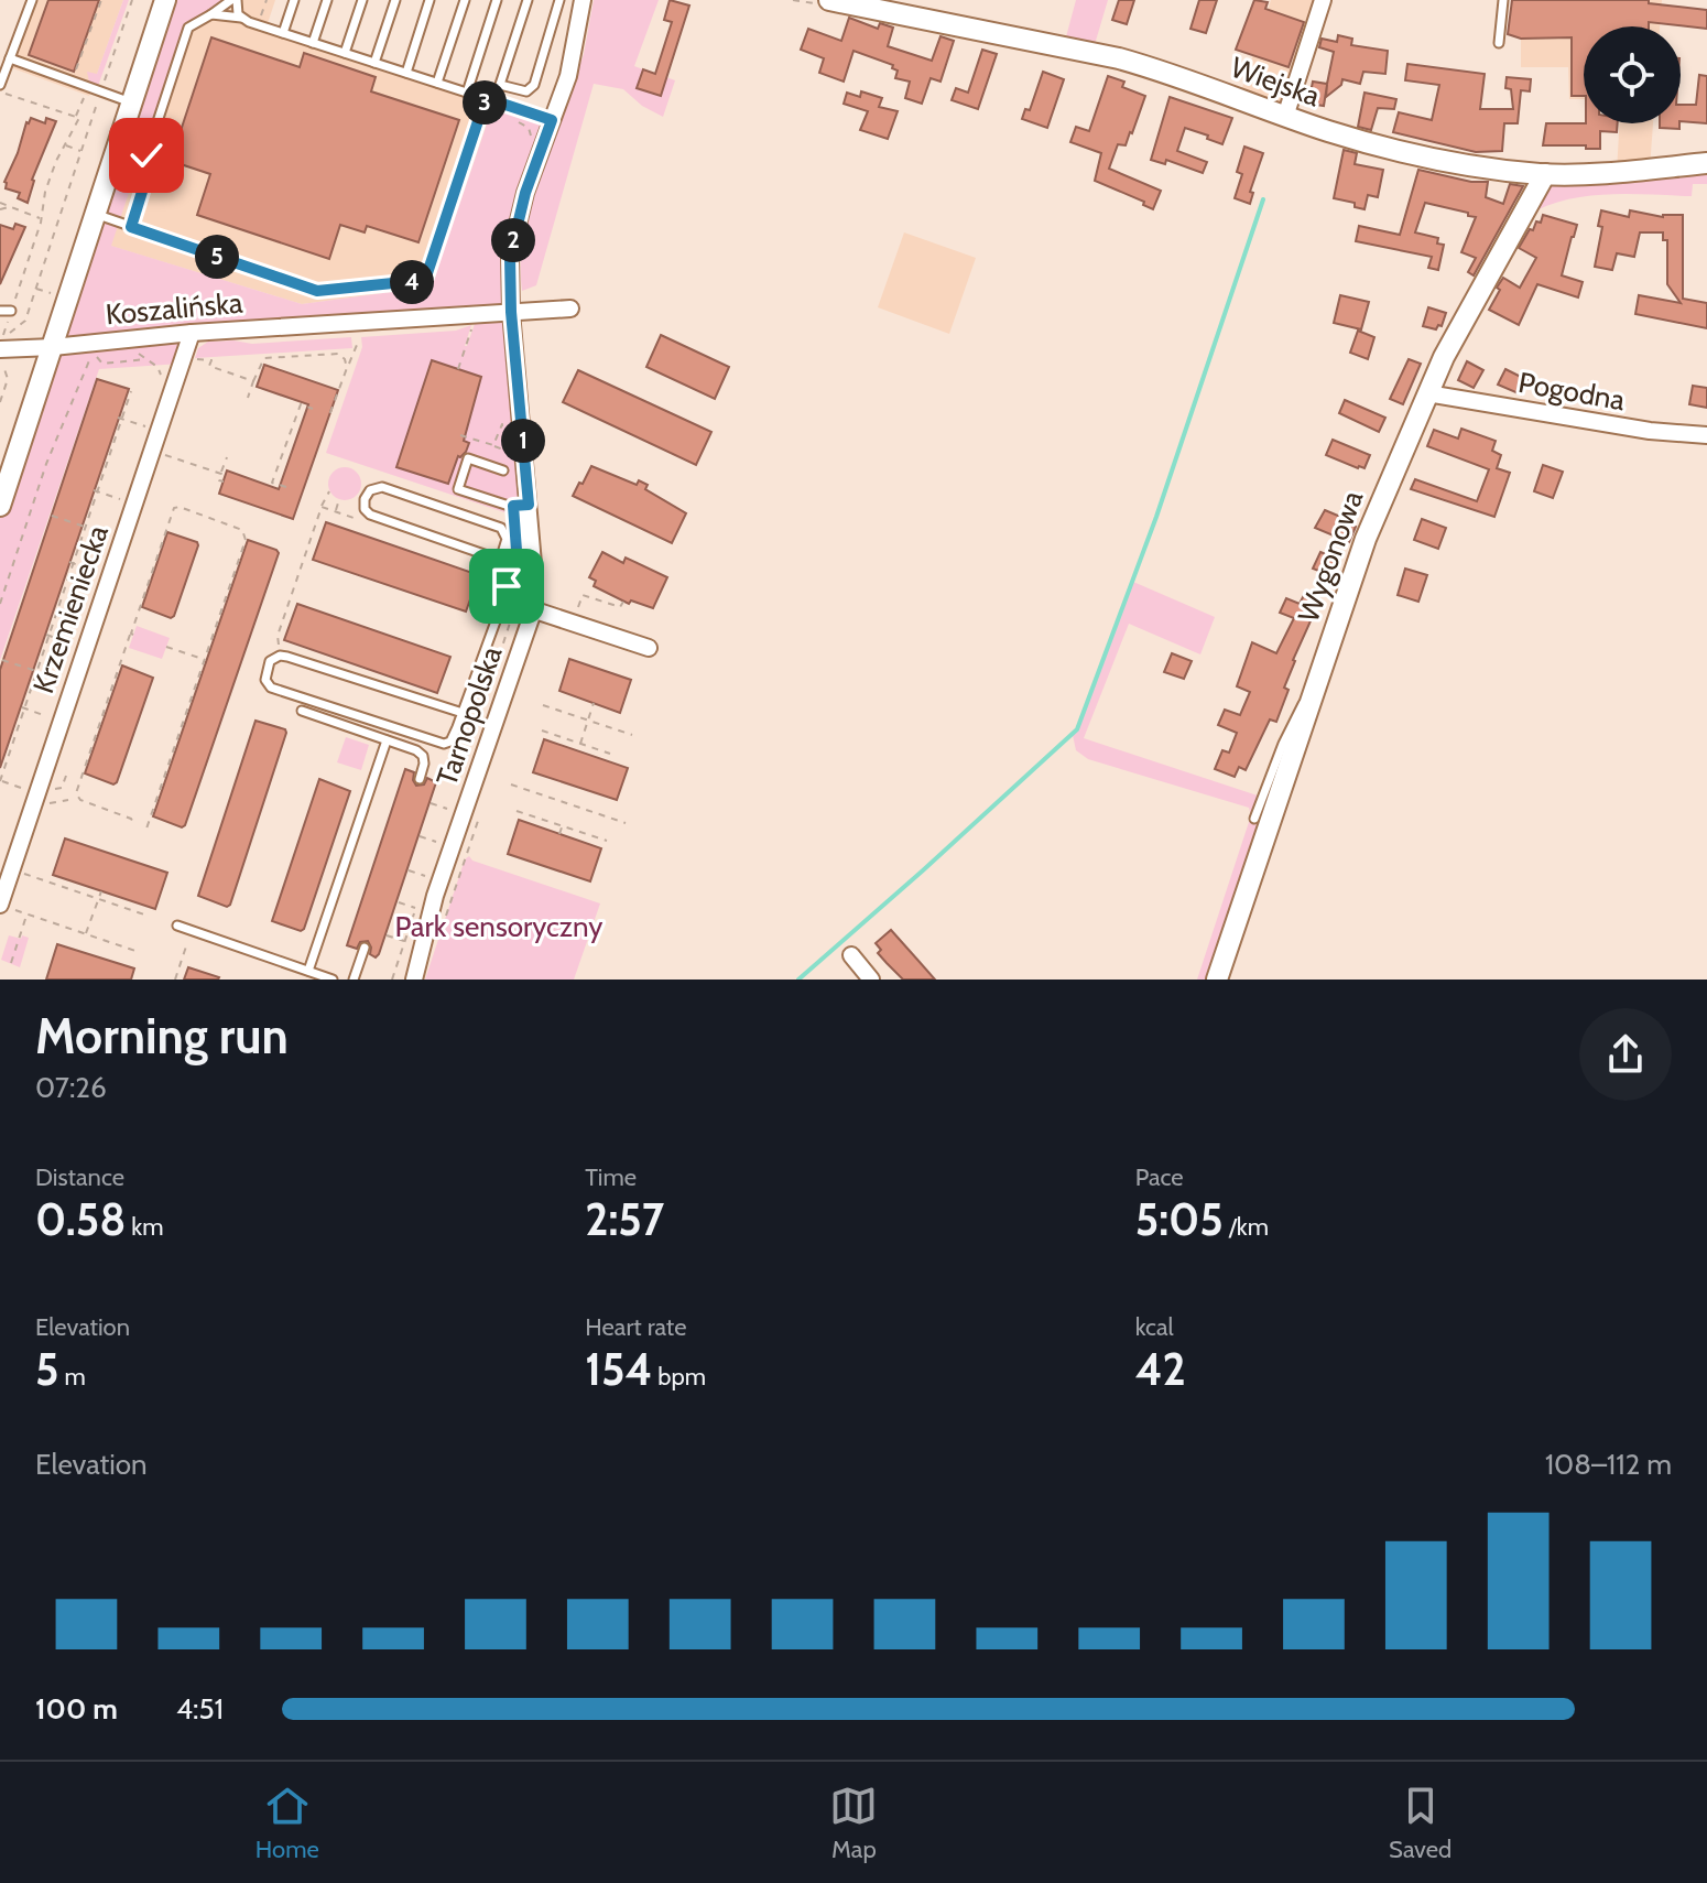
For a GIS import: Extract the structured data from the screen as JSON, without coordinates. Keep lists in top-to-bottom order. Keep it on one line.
{"streets":{"street":["Wiejska","Koszalińska","Pogodna","Wygonowa","Krzemieniecka","Tarnopolska"]},"crossings":[["Wiejska","Wygonowa"],["Koszalińska","Krzemieniecka"],["Koszalińska","Tarnopolska"],["Pogodna","Wygonowa"]],"parks":["Park sensoryczny"],"page":{"pins":["3","2","5","4","1"],"heading":["Morning run","07:26"],"stats":[["Distance","0.58 km"],["Time","2:57"],["Pace","5:05 /km"],["Elevation","5 m"],["Heart rate","154 bpm"],["kcal","42"]],"chart":["Elevation","108–112 m"],"list":[{"name":"100 m","note":"4:51"}],"tabs":["Home","Map","Saved"]}}
